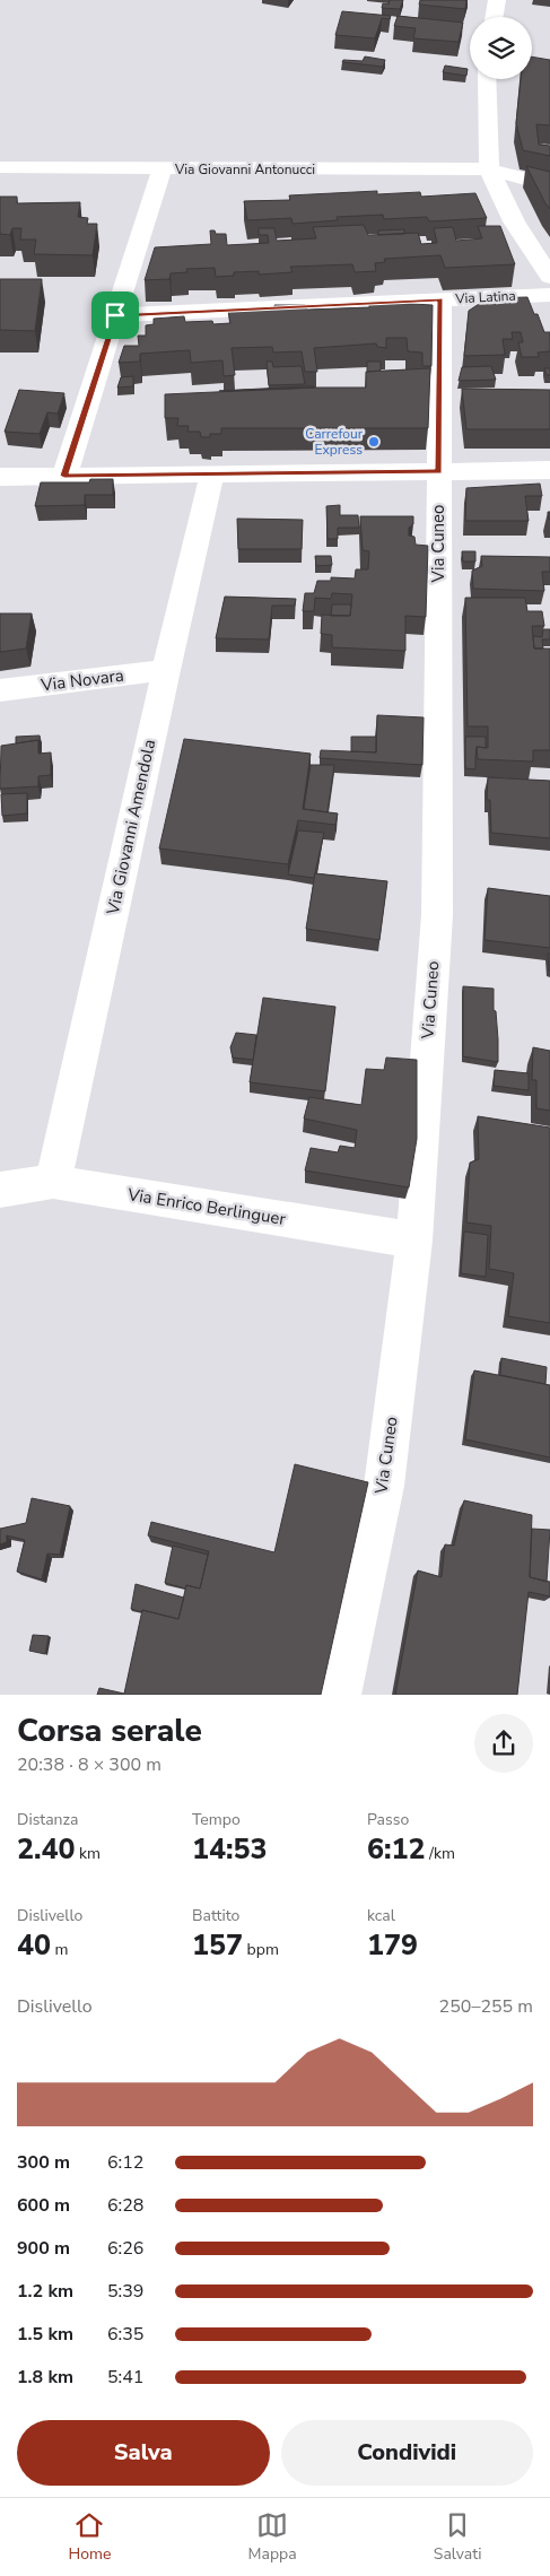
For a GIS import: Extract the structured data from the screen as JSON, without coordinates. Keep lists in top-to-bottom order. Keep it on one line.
{"streets":{"street":["Via Giovanni Antonucci","Via Latina","Via Cuneo","Via Novara","Via Giovanni Amendola","Via Enrico Berlinguer"]},"crossings":[["Via Latina","Via Cuneo"],["Via Cuneo","Via Enrico Berlinguer"],["Via Novara","Via Giovanni Amendola"],["Via Giovanni Amendola","Via Enrico Berlinguer"]],"places":["Carrefour Express"],"page":{"heading":["Corsa serale","20:38 · 8 × 300 m"],"stats":[["Distanza","2.40 km"],["Tempo","14:53"],["Passo","6:12 /km"],["Dislivello","40 m"],["Battito","157 bpm"],["kcal","179"]],"chart":["Dislivello","250–255 m"],"list":[{"name":"300 m","note":"6:12"},{"name":"600 m","note":"6:28"},{"name":"900 m","note":"6:26"},{"name":"1.2 km","note":"5:39"},{"name":"1.5 km","note":"6:35"},{"name":"1.8 km","note":"5:41"}],"buttons":["Salva","Condividi"],"tabs":["Home","Mappa","Salvati"]}}
